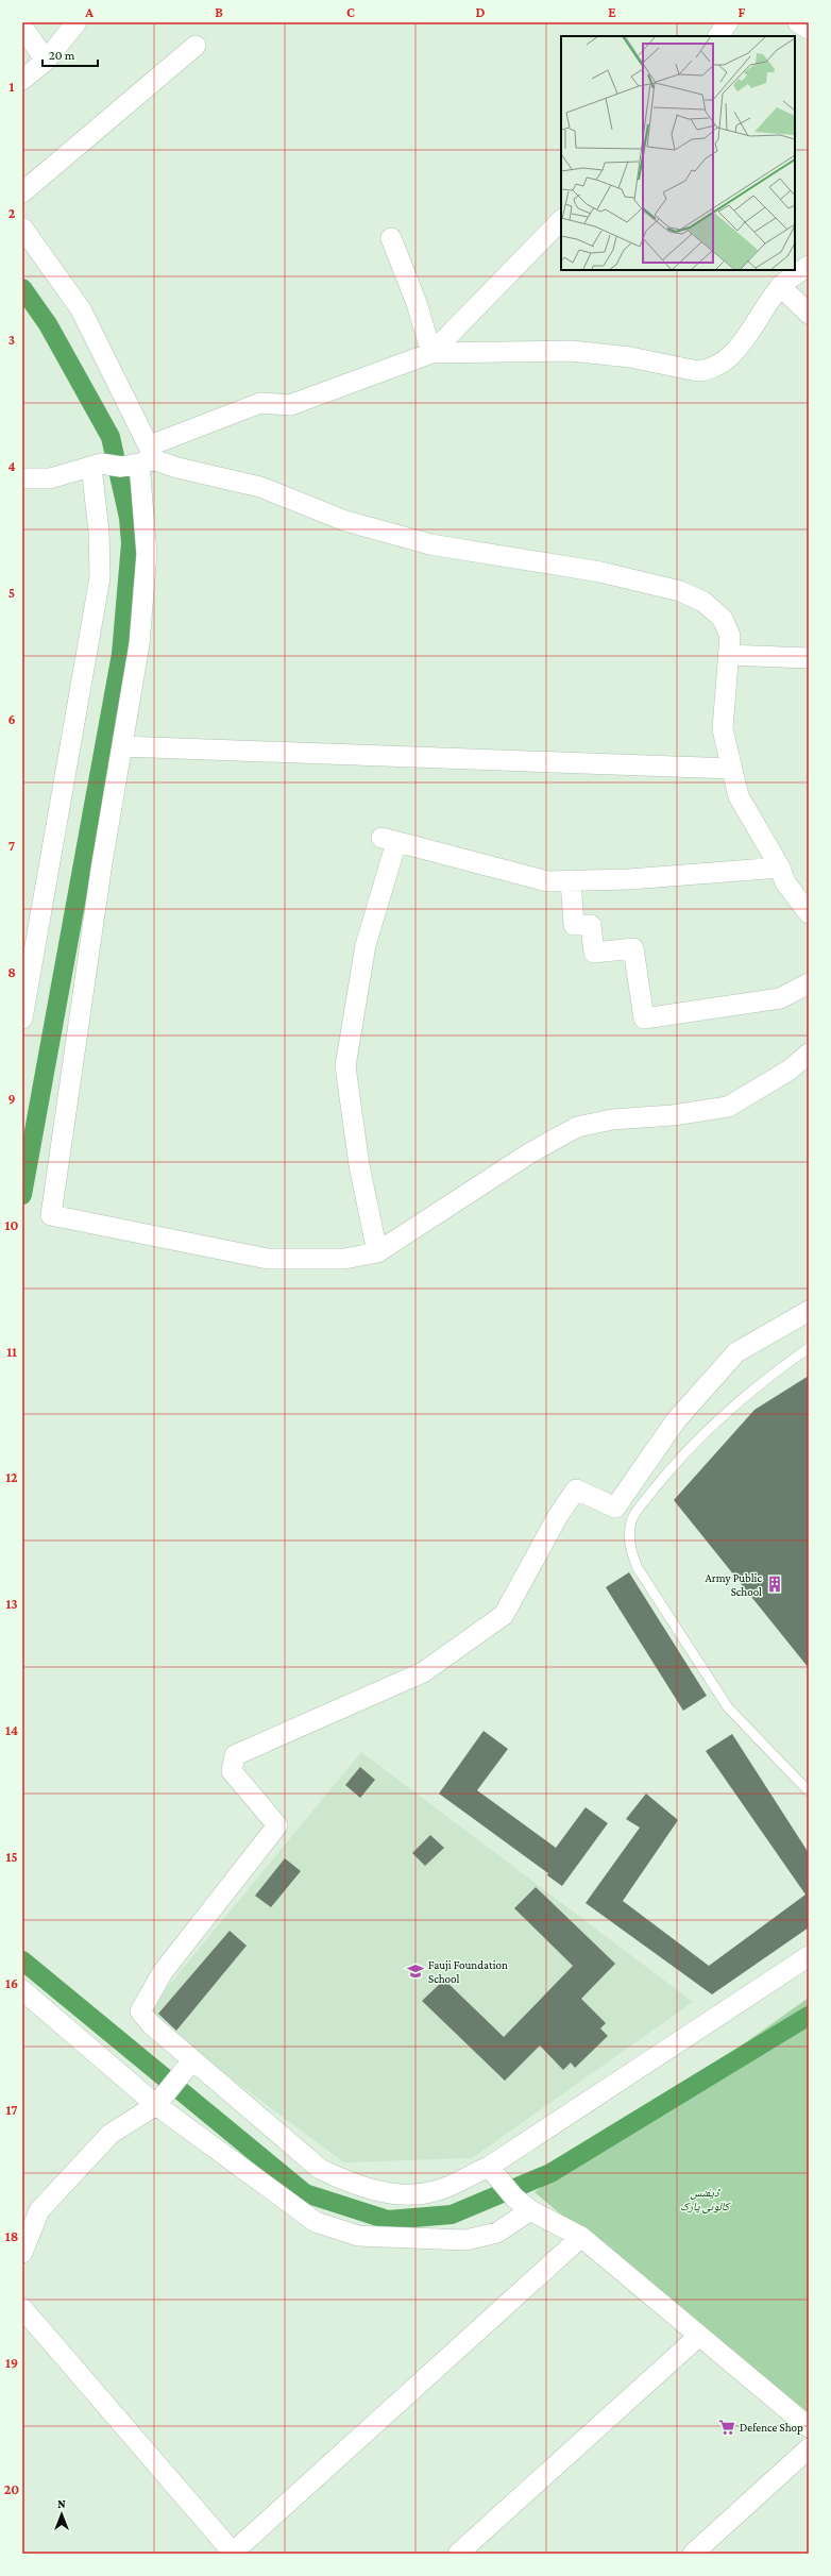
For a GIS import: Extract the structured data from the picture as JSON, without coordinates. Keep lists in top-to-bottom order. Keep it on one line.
{"parks":["ڈیفنس کالونی پارک"],"places":{"building":["Army Public School"],"school or university":["Fauji Foundation School"],"supermarket":["Defence Shop"]},"scale_bar":"20 m","north":"top","grid":{"columns":["A","B","C","D","E","F"],"rows":["1","2","3","4","5","6","7","8","9","10","11","12","13","14","15","16","17","18","19","20"]}}
